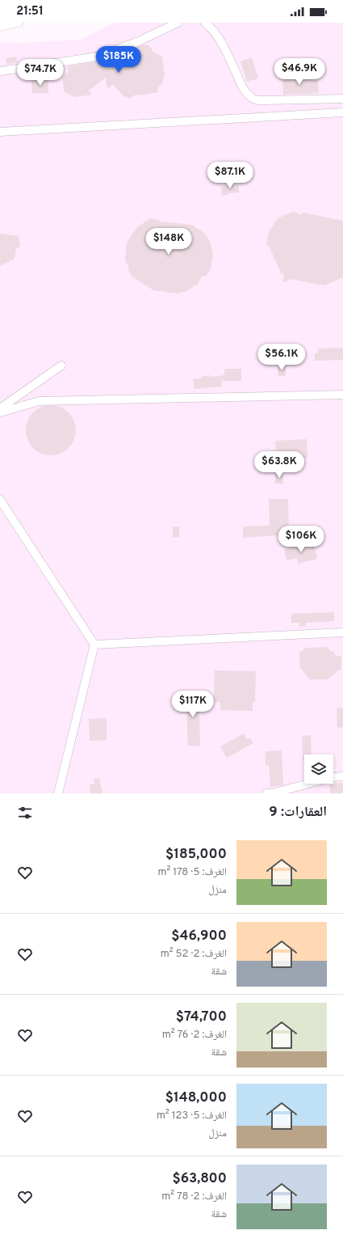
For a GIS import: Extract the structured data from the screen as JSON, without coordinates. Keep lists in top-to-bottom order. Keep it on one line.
{"page":{"status":"21:51","price":["$185K","$46.9K","$74.7K","$87.1K","$148K","$56.1K","$63.8K","$106K","$117K"],"heading":"العقارات: 9","list":[{"name":"$185,000","note":"الغرف: 5 · 178 m² · منزل"},{"name":"$46,900","note":"الغرف: 2 · 52 m² · شقة"},{"name":"$74,700","note":"الغرف: 2 · 76 m² · شقة"},{"name":"$148,000","note":"الغرف: 5 · 123 m² · منزل"},{"name":"$63,800","note":"الغرف: 2 · 78 m² · شقة"}]}}
